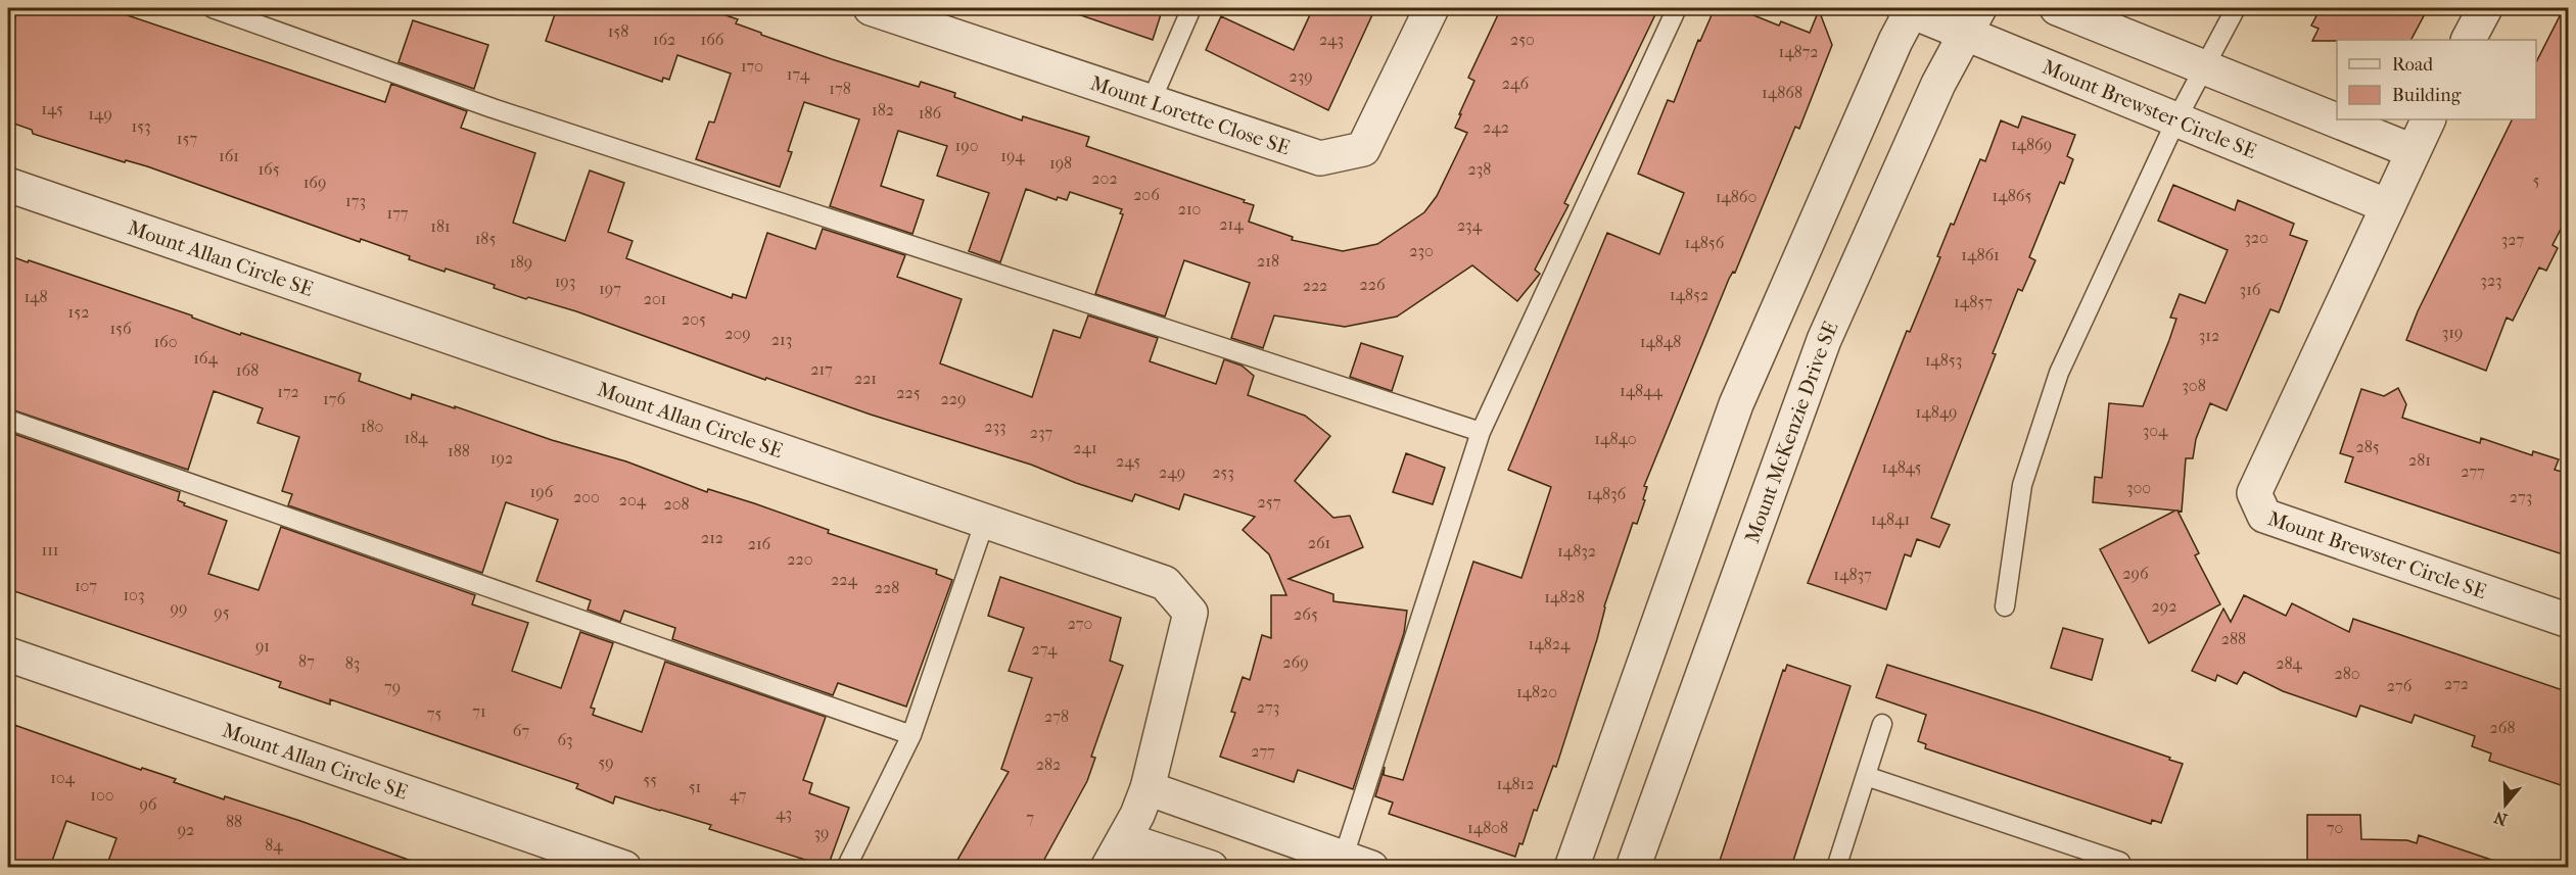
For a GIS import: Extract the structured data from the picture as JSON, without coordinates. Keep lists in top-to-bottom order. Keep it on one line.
{"streets":{"street":["Mount Brewster Circle SE","Mount Lorette Close SE","Mount Allan Circle SE","Mount McKenzie Drive SE"]},"crossings":[["Mount Brewster Circle SE","Mount McKenzie Drive SE"]],"house_numbers":["158","162","166","243","250","14872","170","174","239","246","178","14868","145","182","186","149","153","242","157","14869","190","161","194","198","165","238","202","5","169","206","14865","14860","173","210","177","214","234","181","320","185","327","14856","230","14861","218","189","323","193","226","222","197","316","14852","148","201","14857","152","205","156","319","209","312","213","160","14848","164","14853","217","168","221","308","14844","172","225","176","229","14849","180","233","304","237","184","14840","285","241","188","192","281","245","14845","277","249","253","300","196","14836","200","273","204","257","208","14841","212","261","216","111","14832","220","296","14837","224","107","228","103","14828","292","99","95","265","270","288","14824","91","274","87","269","83","284","280","272","276","79","14820","273","71","75","278","268","67","63","277","59","282","104","55","14812","51","100","47","96","43","7","88","14808","70","92","39","84"],"legend":["Road","Building"],"north":"bottom"}
